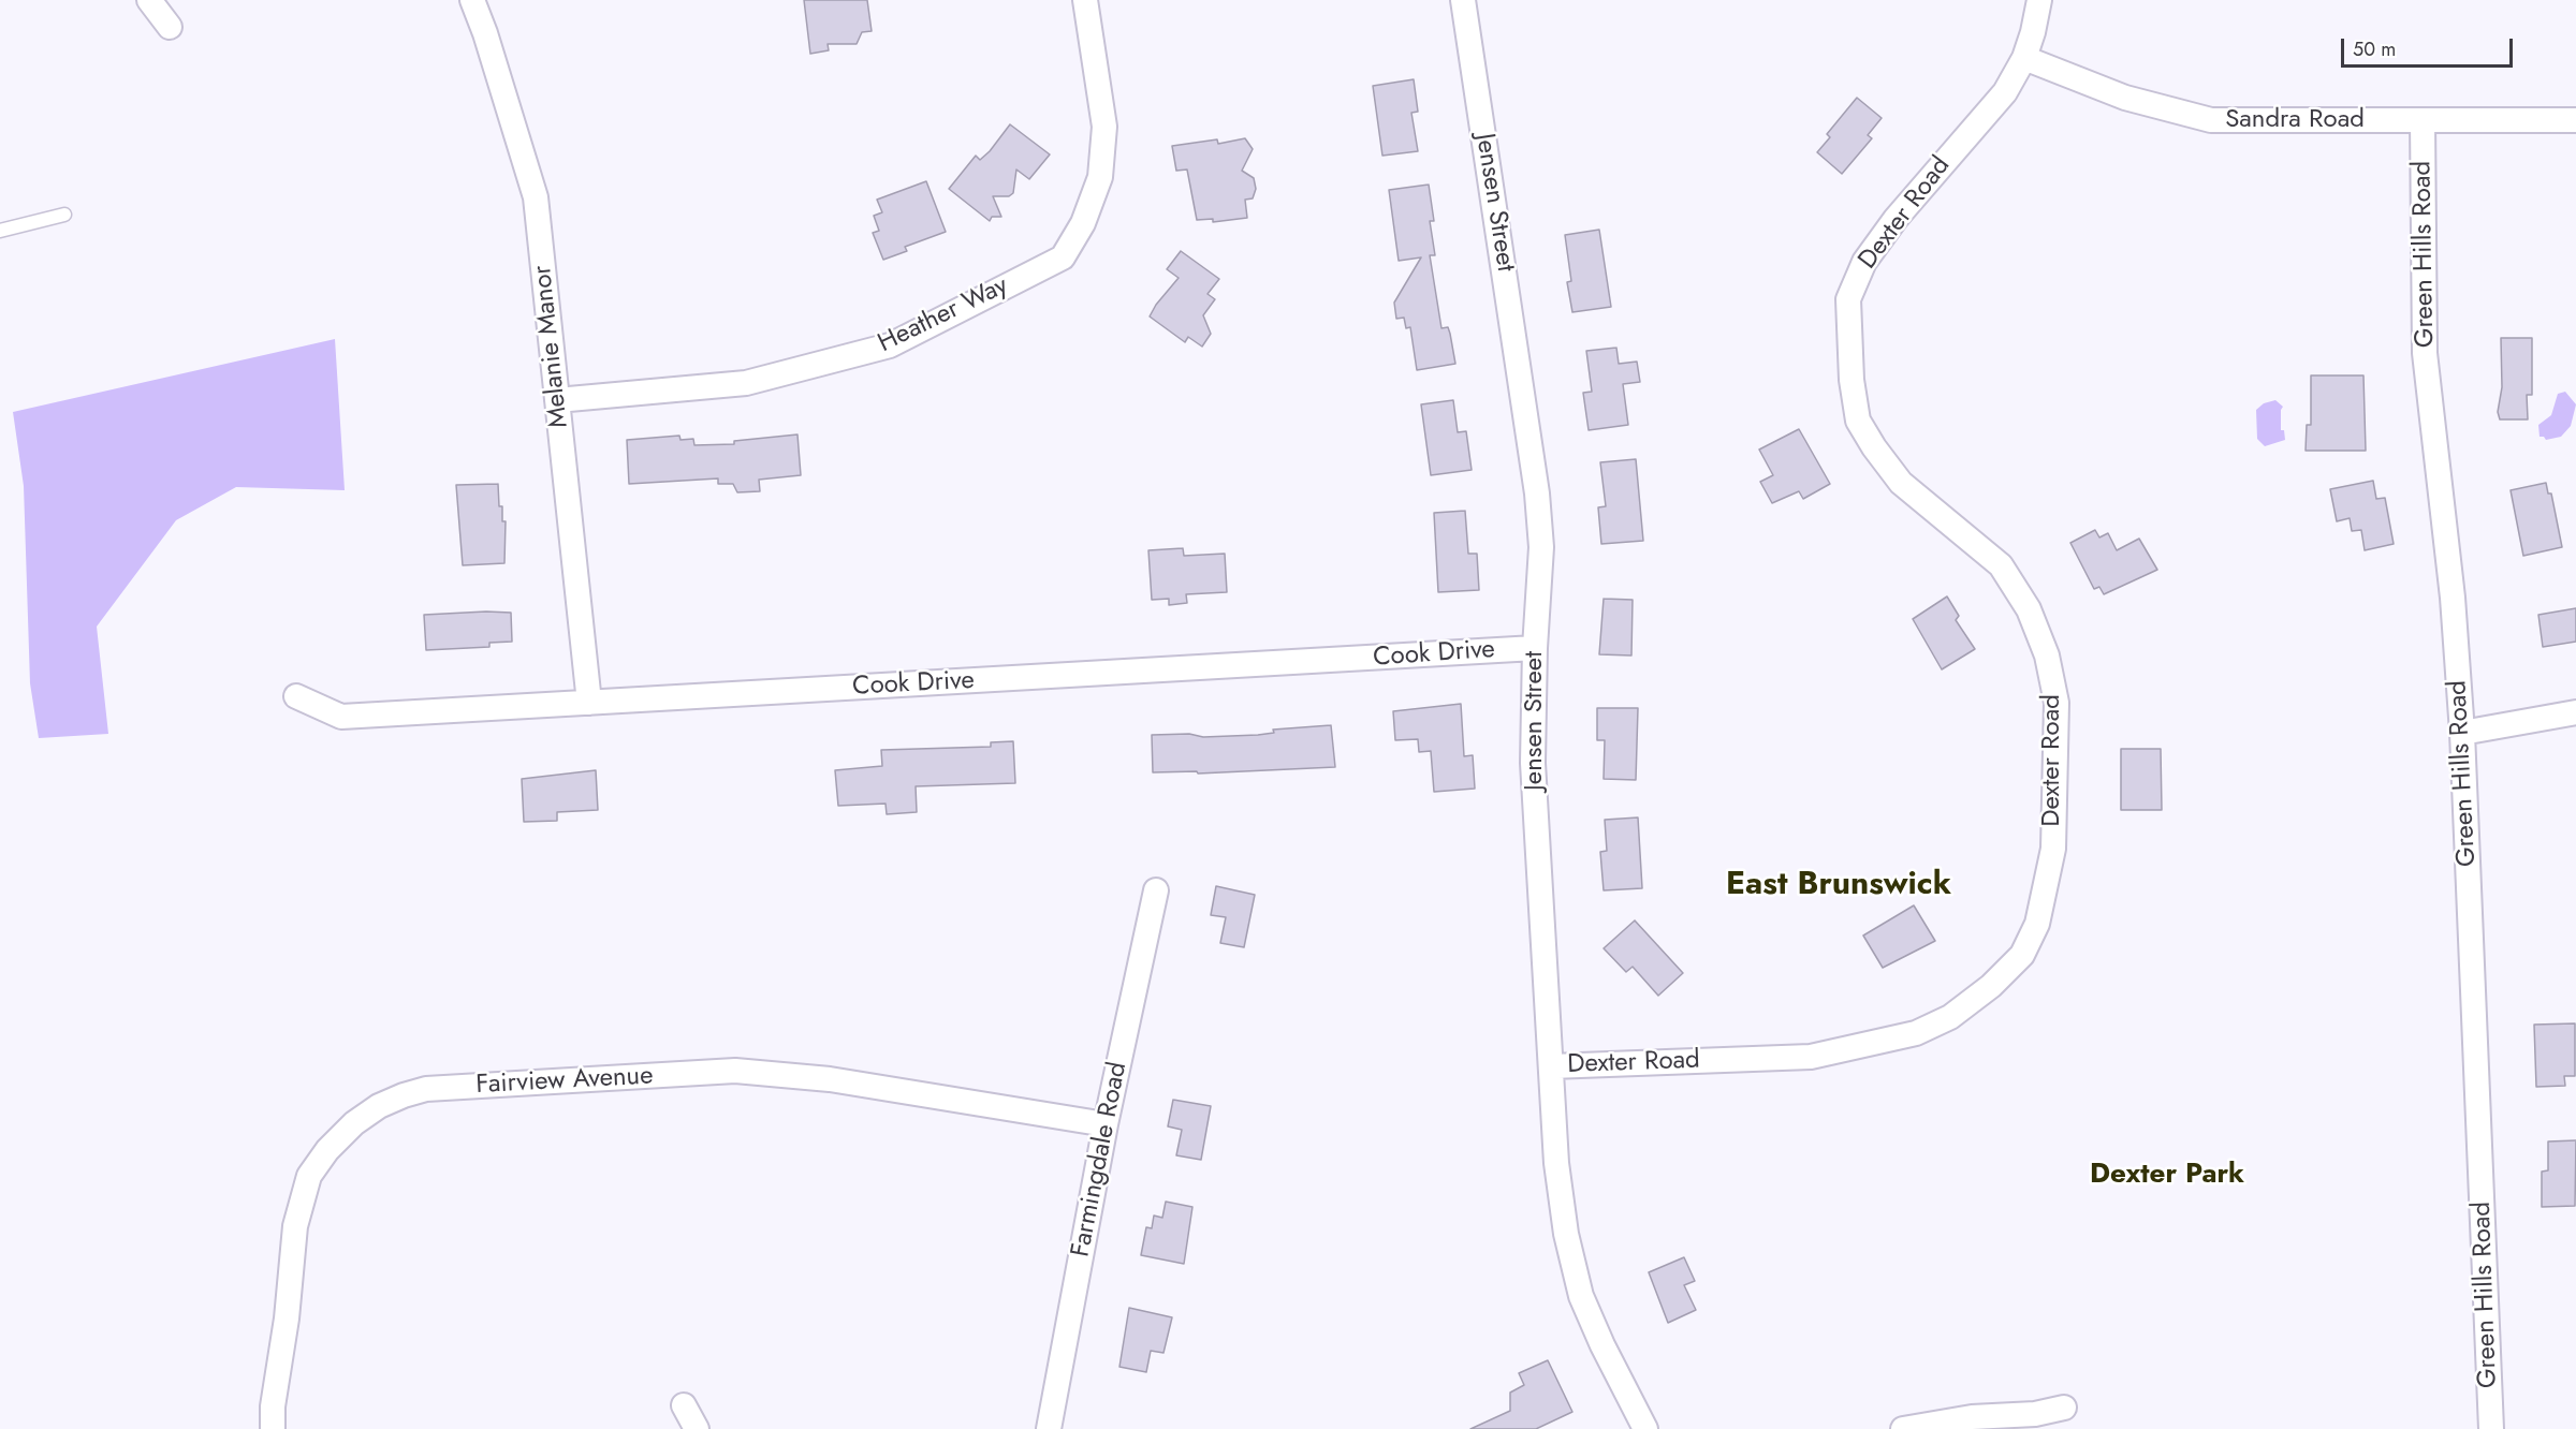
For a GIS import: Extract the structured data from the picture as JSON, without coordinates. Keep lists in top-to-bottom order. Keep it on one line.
{"streets":{"street":["Sandra Road","Jensen Street","Dexter Road","Green Hills Road","Heather Way","Melanie Manor","Cook Drive","Fairview Avenue","Farmingdale Road"]},"crossings":[["Sandra Road","Dexter Road"],["Sandra Road","Green Hills Road"],["Jensen Street","Dexter Road"],["Jensen Street","Cook Drive"],["Heather Way","Melanie Manor"],["Melanie Manor","Cook Drive"],["Fairview Avenue","Farmingdale Road"]],"districts":["East Brunswick","Dexter Park"],"scale_bar":"50 m"}
